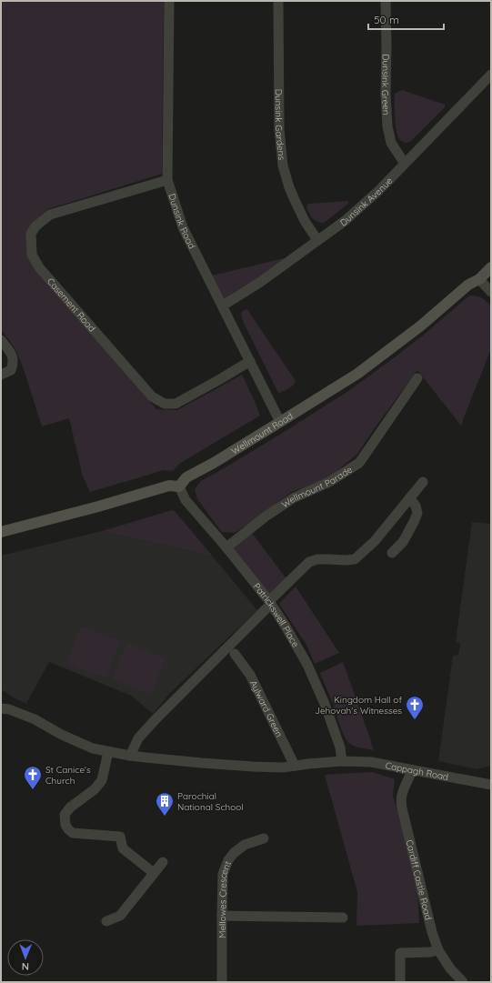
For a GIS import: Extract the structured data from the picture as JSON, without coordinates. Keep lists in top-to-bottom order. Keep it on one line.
{"streets":{"street":["Dunsink Green","Dunsink Gardens","Dunsink Avenue","Dunsink Road","Casement Road","Wellmount Road","Wellmount Parade","Patrickswell Place","Aylward Green","Cappagh Road","Cardiff Castle Road","Mellowes Crescent"]},"crossings":[["Dunsink Green","Dunsink Avenue"],["Dunsink Gardens","Dunsink Avenue"],["Dunsink Avenue","Dunsink Road"],["Dunsink Road","Casement Road"],["Dunsink Road","Wellmount Road"],["Wellmount Road","Patrickswell Place"],["Wellmount Parade","Patrickswell Place"],["Patrickswell Place","Cappagh Road"],["Aylward Green","Cappagh Road"],["Cappagh Road","Cardiff Castle Road"]],"places":{"church":["Kingdom Hall of Jehovah's Witnesses","St Canice's Church"],"building":["Parochial National School"]},"scale_bar":"50 m","north":"bottom"}
